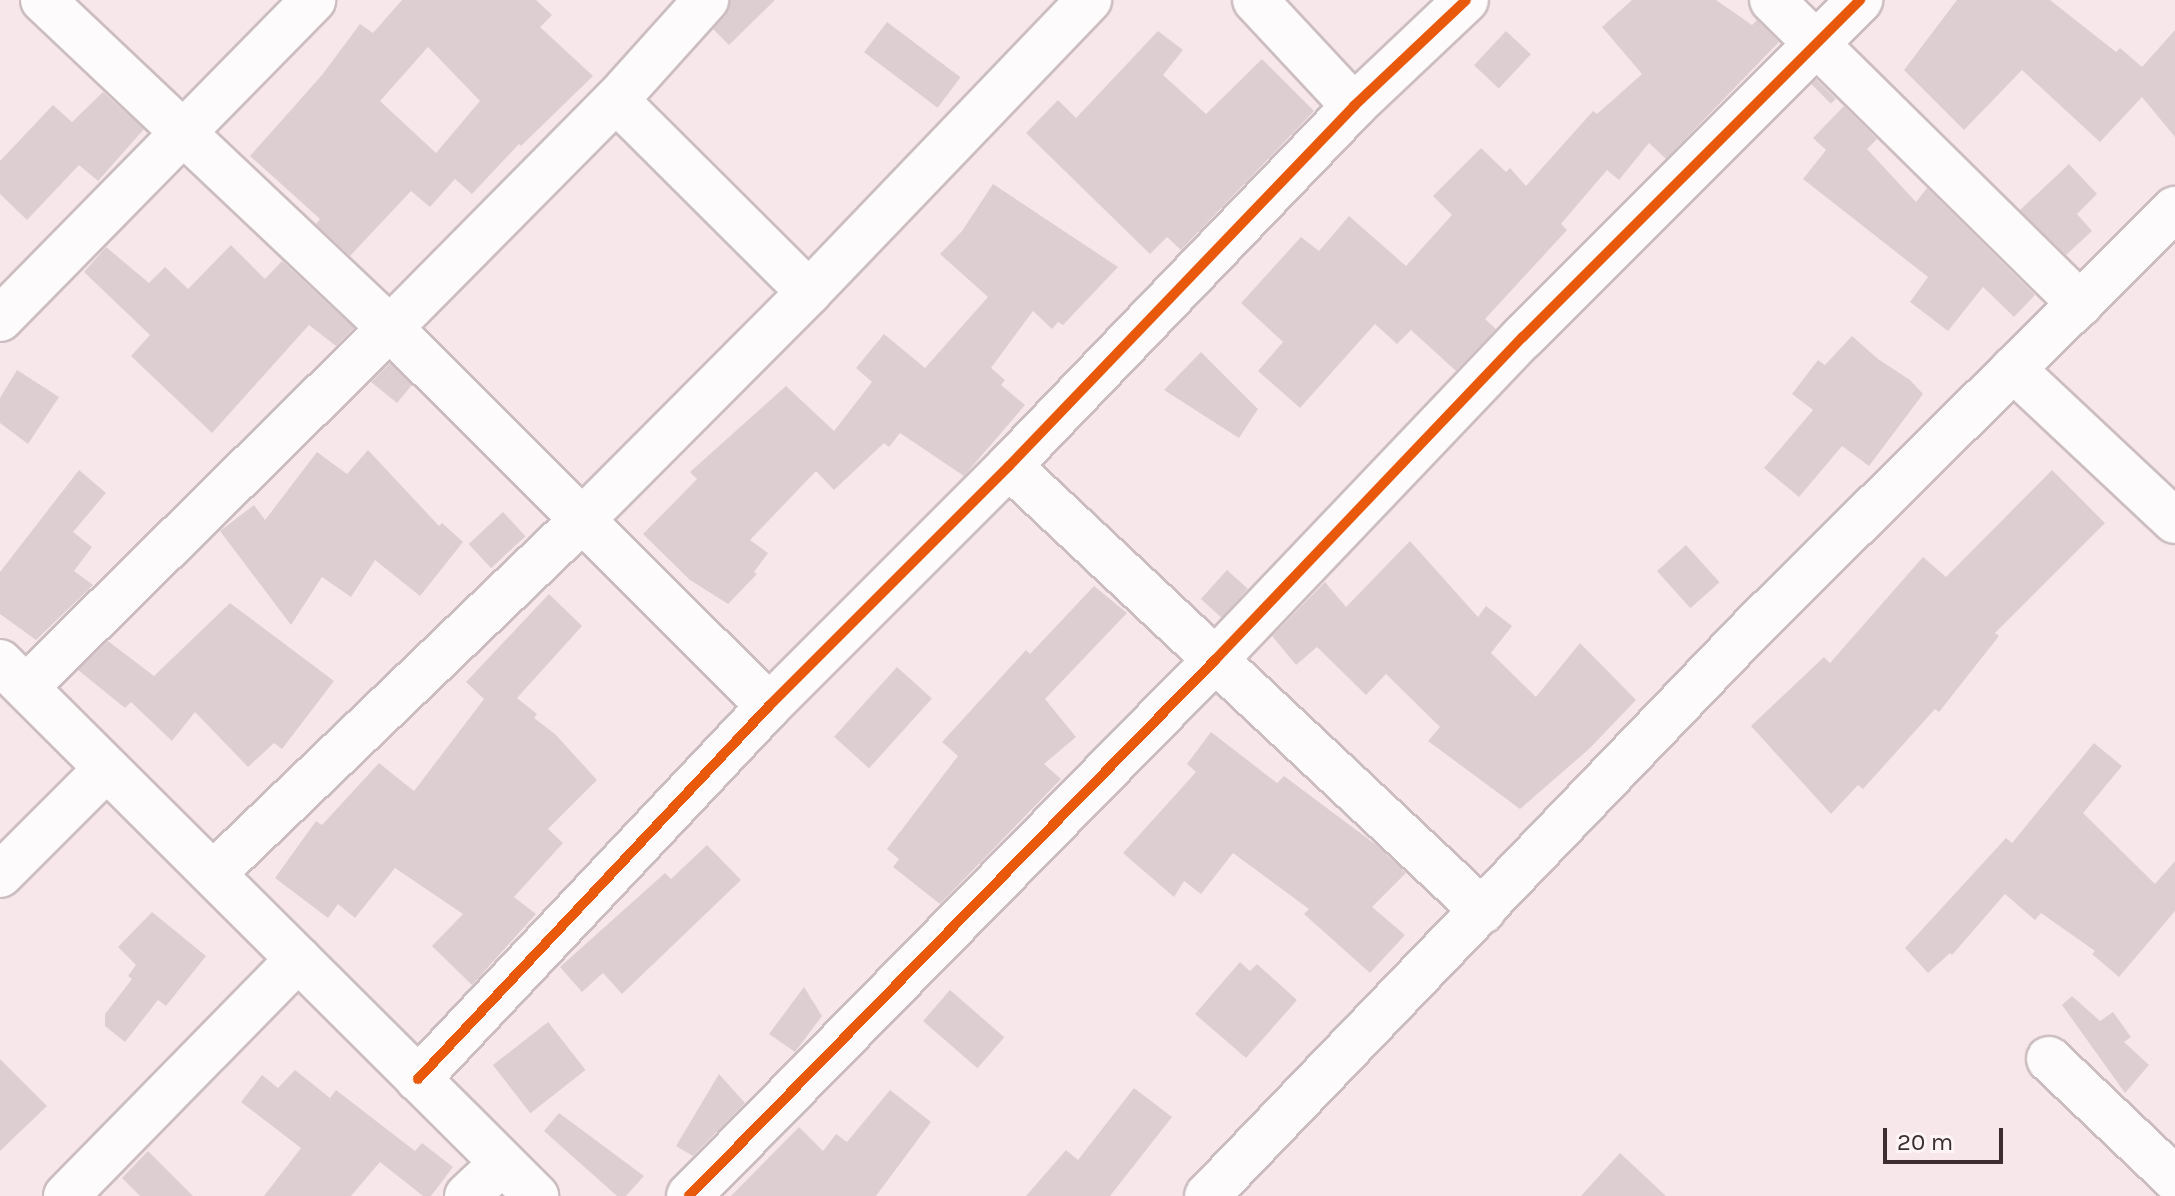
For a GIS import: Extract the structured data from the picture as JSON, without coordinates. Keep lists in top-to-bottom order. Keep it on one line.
{"scale_bar":"20 m"}
